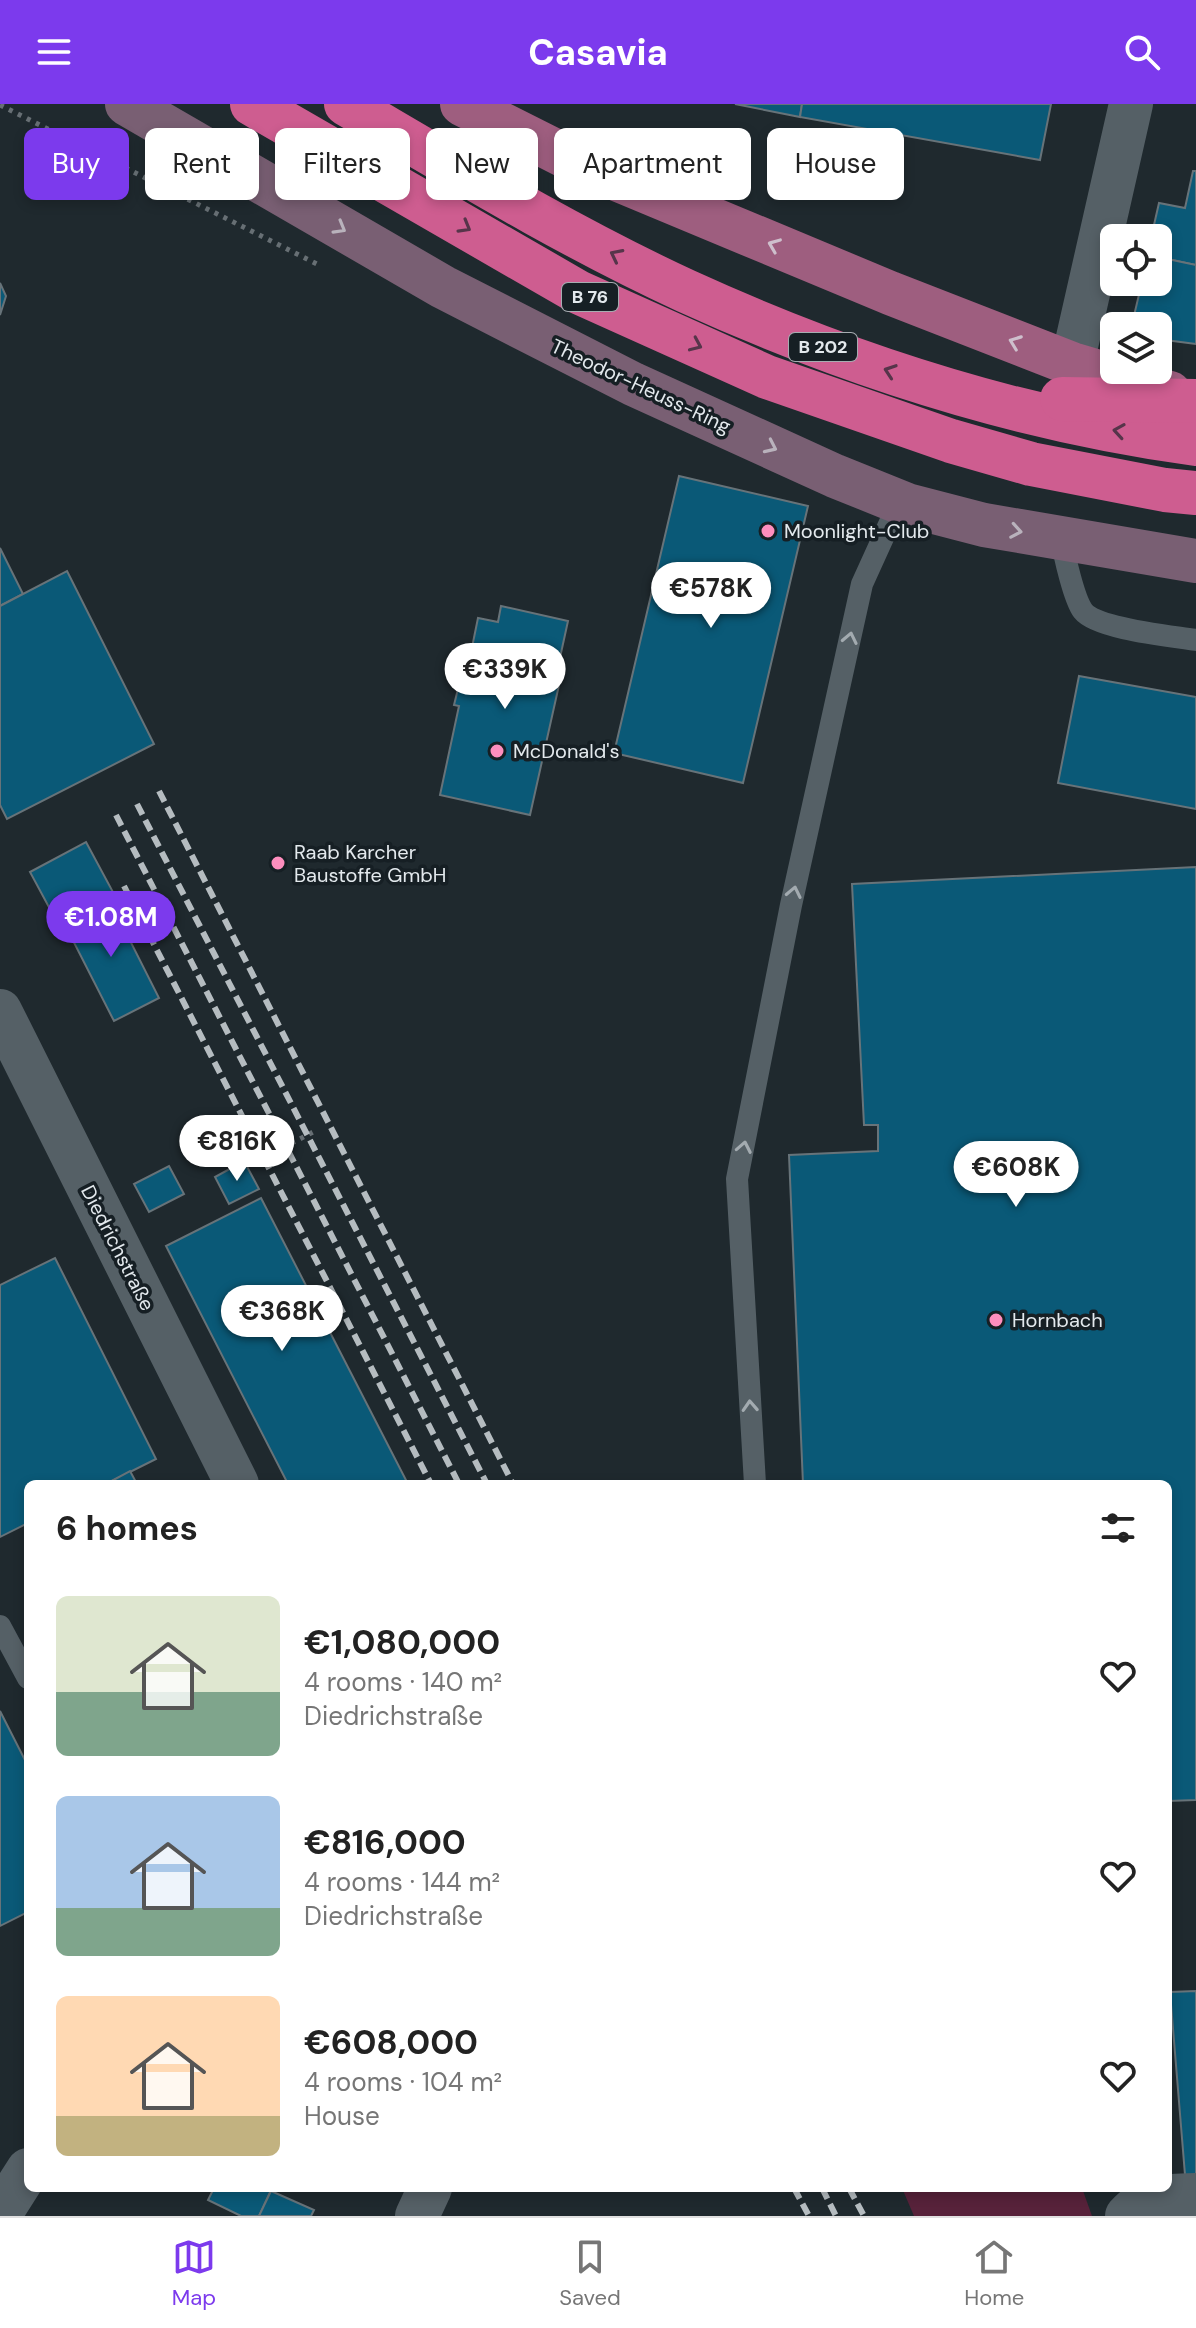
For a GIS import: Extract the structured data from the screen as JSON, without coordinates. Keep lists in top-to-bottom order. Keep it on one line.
{"streets":{"highway":["B 76","B 202"],"main road":["Theodor-Heuss-Ring"],"street":["Diedrichstraße"]},"places":["Moonlight-Club","McDonald's","Raab Karcher Baustoffe GmbH","Hornbach"],"page":{"header":"Casavia","chip":["Buy","Rent","Filters","New","Apartment","House"],"price":["€578K","€339K","€1.08M","€816K","€608K","€368K"],"heading":"6 homes","list":[{"name":"€1,080,000","note":"4 rooms · 140 m² · Diedrichstraße"},{"name":"€816,000","note":"4 rooms · 144 m² · Diedrichstraße"},{"name":"€608,000","note":"4 rooms · 104 m² · House"}],"tabs":["Map","Saved","Home"]}}
